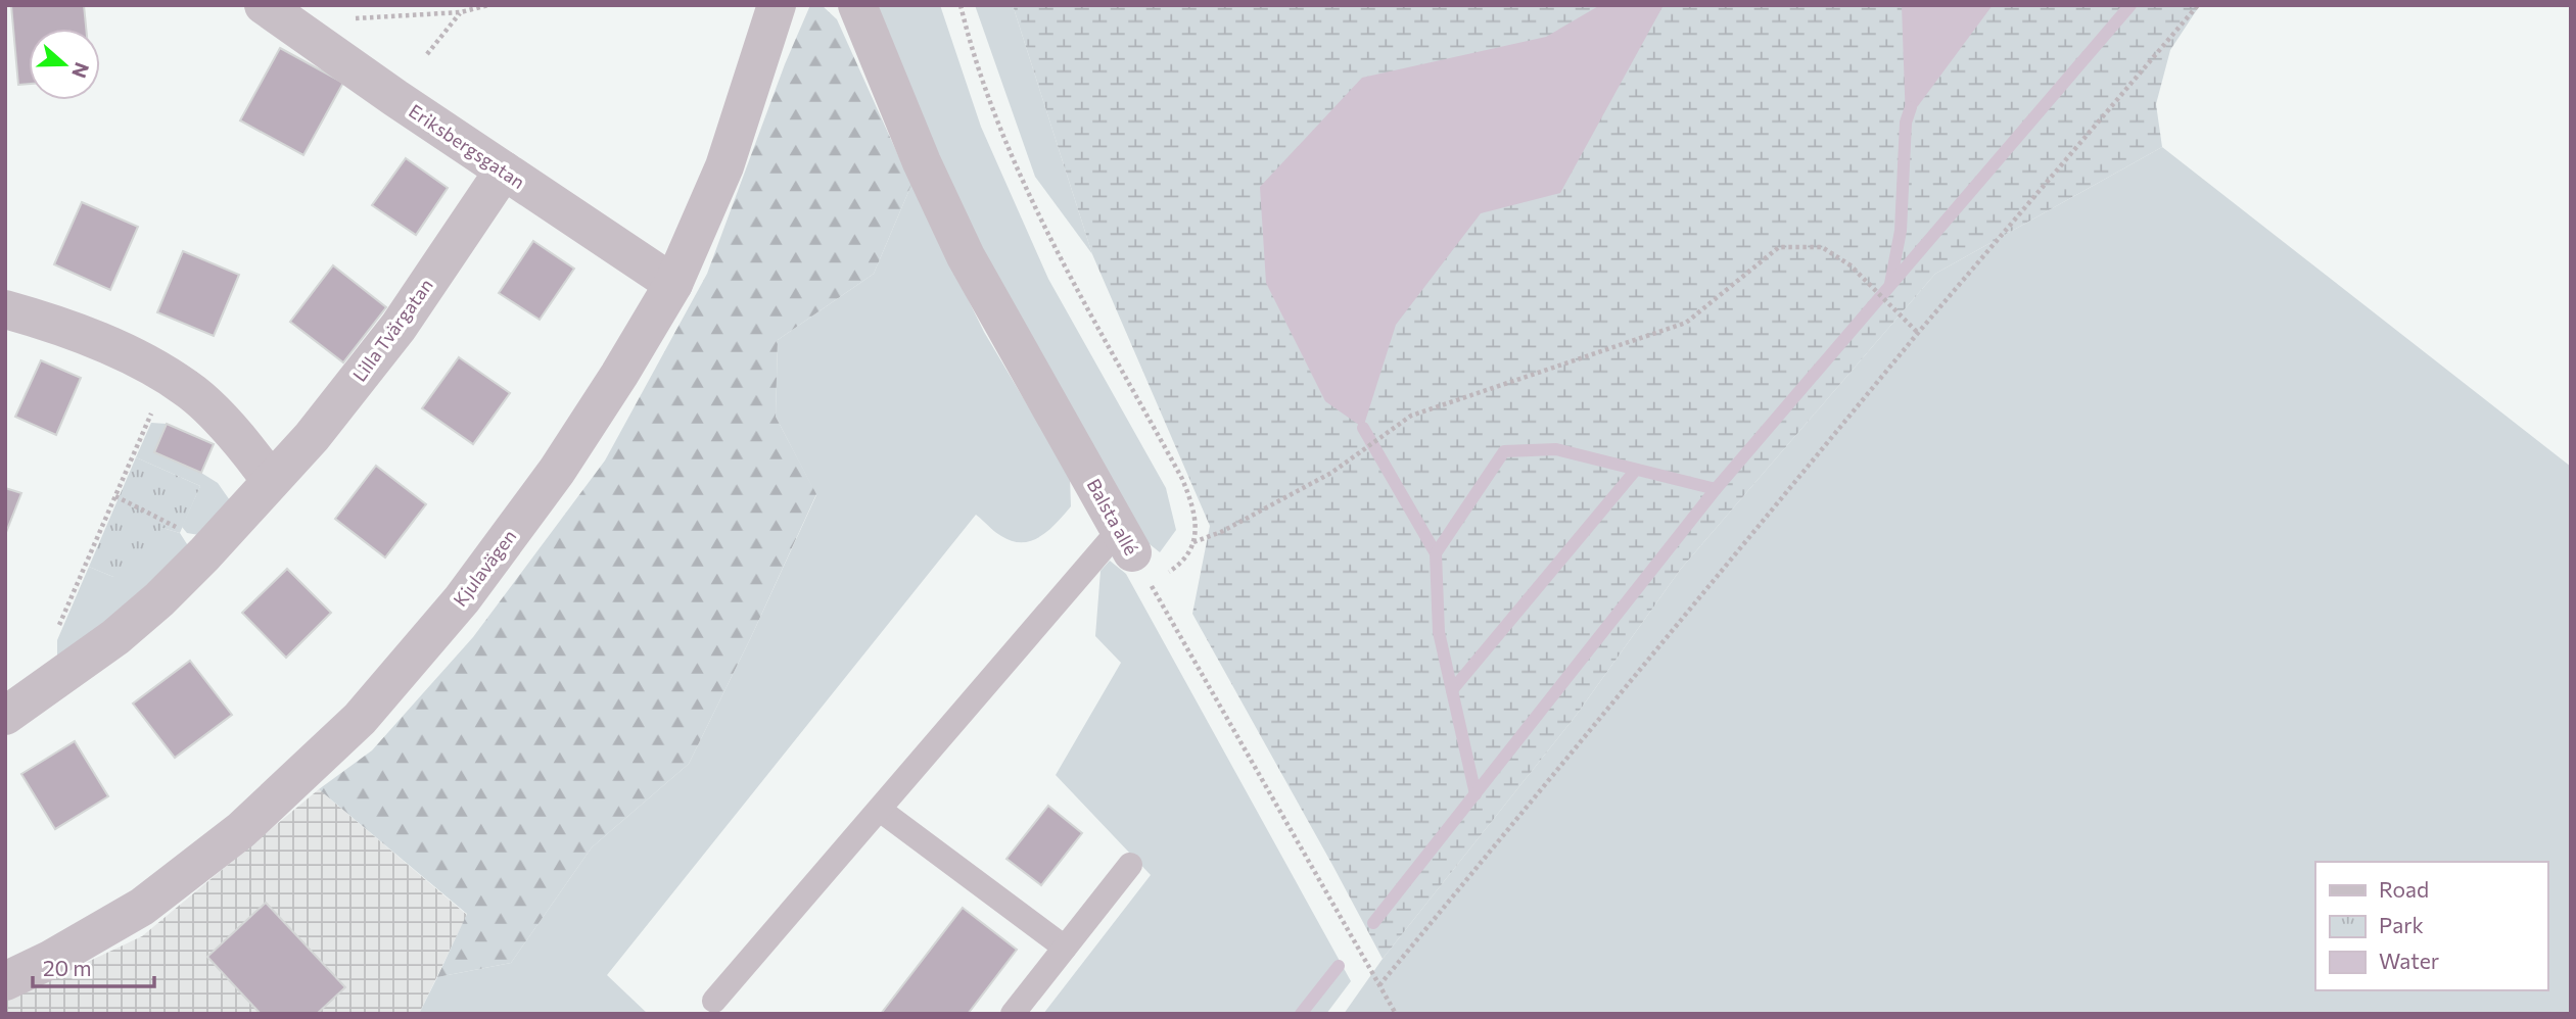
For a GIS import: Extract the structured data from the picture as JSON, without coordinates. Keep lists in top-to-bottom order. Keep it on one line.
{"streets":{"street":["Eriksbergsgatan","Lilla Tvärgatan","Balsta allé","Kjulavägen"]},"crossings":[["Eriksbergsgatan","Lilla Tvärgatan"],["Eriksbergsgatan","Kjulavägen"]],"legend":["Road","Park","Water"],"scale_bar":"20 m","north":"right"}
